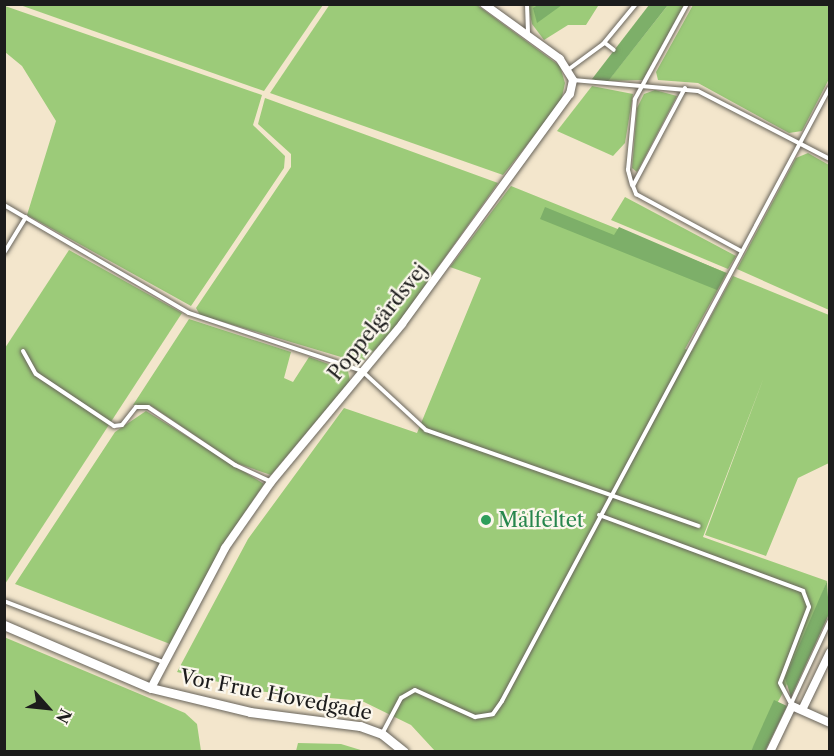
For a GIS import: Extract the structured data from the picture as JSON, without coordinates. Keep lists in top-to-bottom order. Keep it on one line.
{"streets":{"street":["Poppelgårdsvej","Vor Frue Hovedgade"]},"crossings":[["Poppelgårdsvej","Vor Frue Hovedgade"]],"places":["Målfeltet"],"north":"bottom right"}
